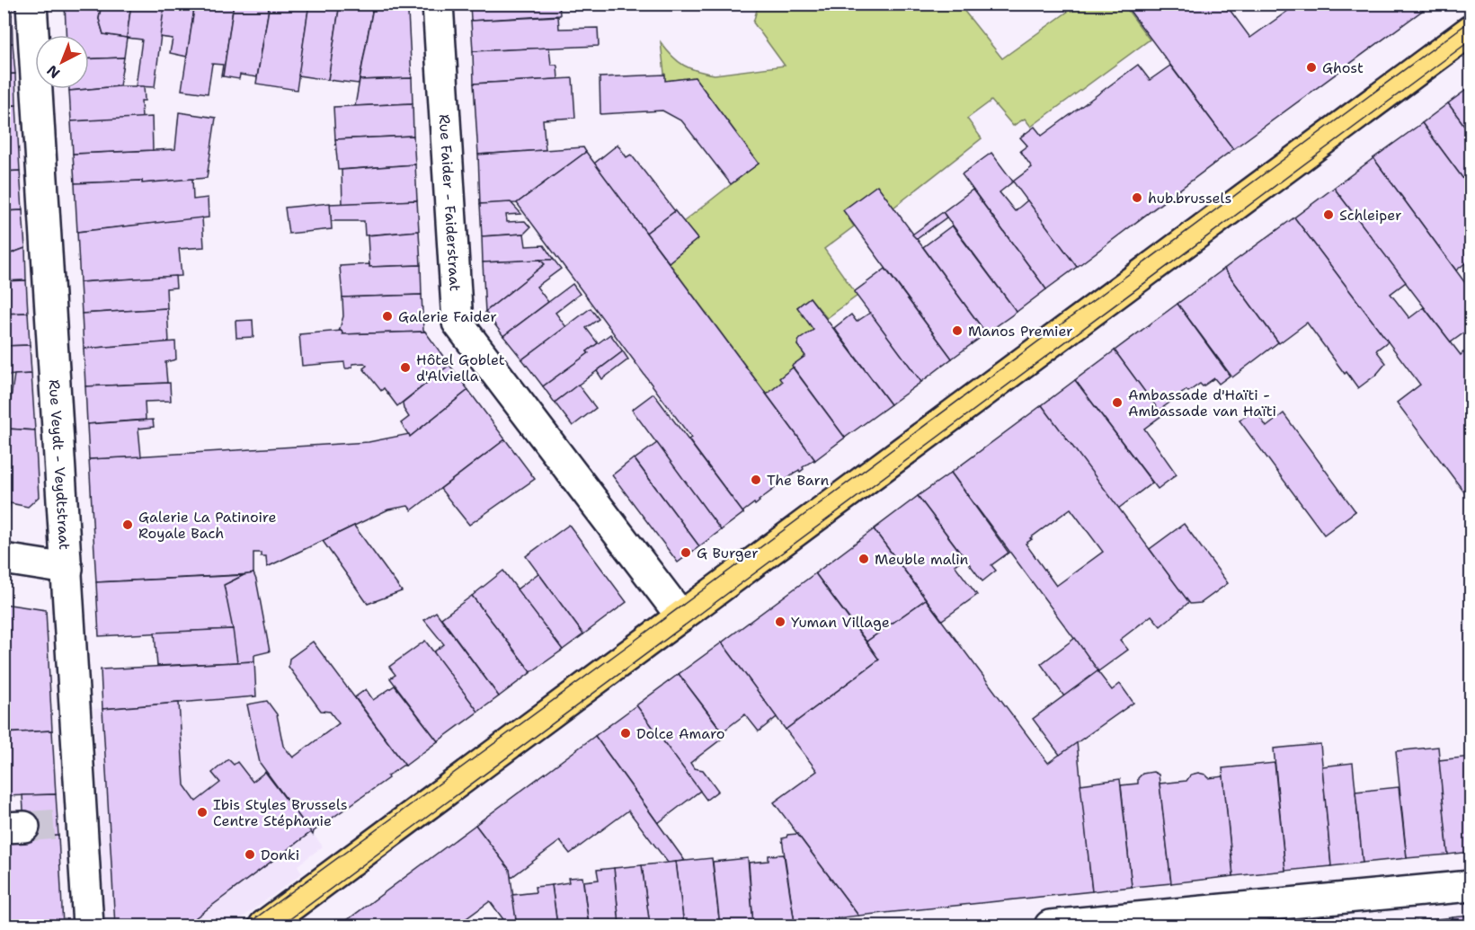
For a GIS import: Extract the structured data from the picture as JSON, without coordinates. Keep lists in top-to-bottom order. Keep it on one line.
{"streets":{"street":["Rue Faider - Faiderstraat","Rue Veydt - Veydtstraat"]},"places":["Ghost","hub.brussels","Schleiper","Galerie Faider","Manos Premier","Hôtel Goblet d'Alviella","Ambassade d'Haïti - Ambassade van Haïti","The Barn","Galerie La Patinoire Royale Bach","G Burger","Meuble malin","Yuman Village","Dolce Amaro","Ibis Styles Brussels Centre Stéphanie","Donki"],"north":"bottom left"}
